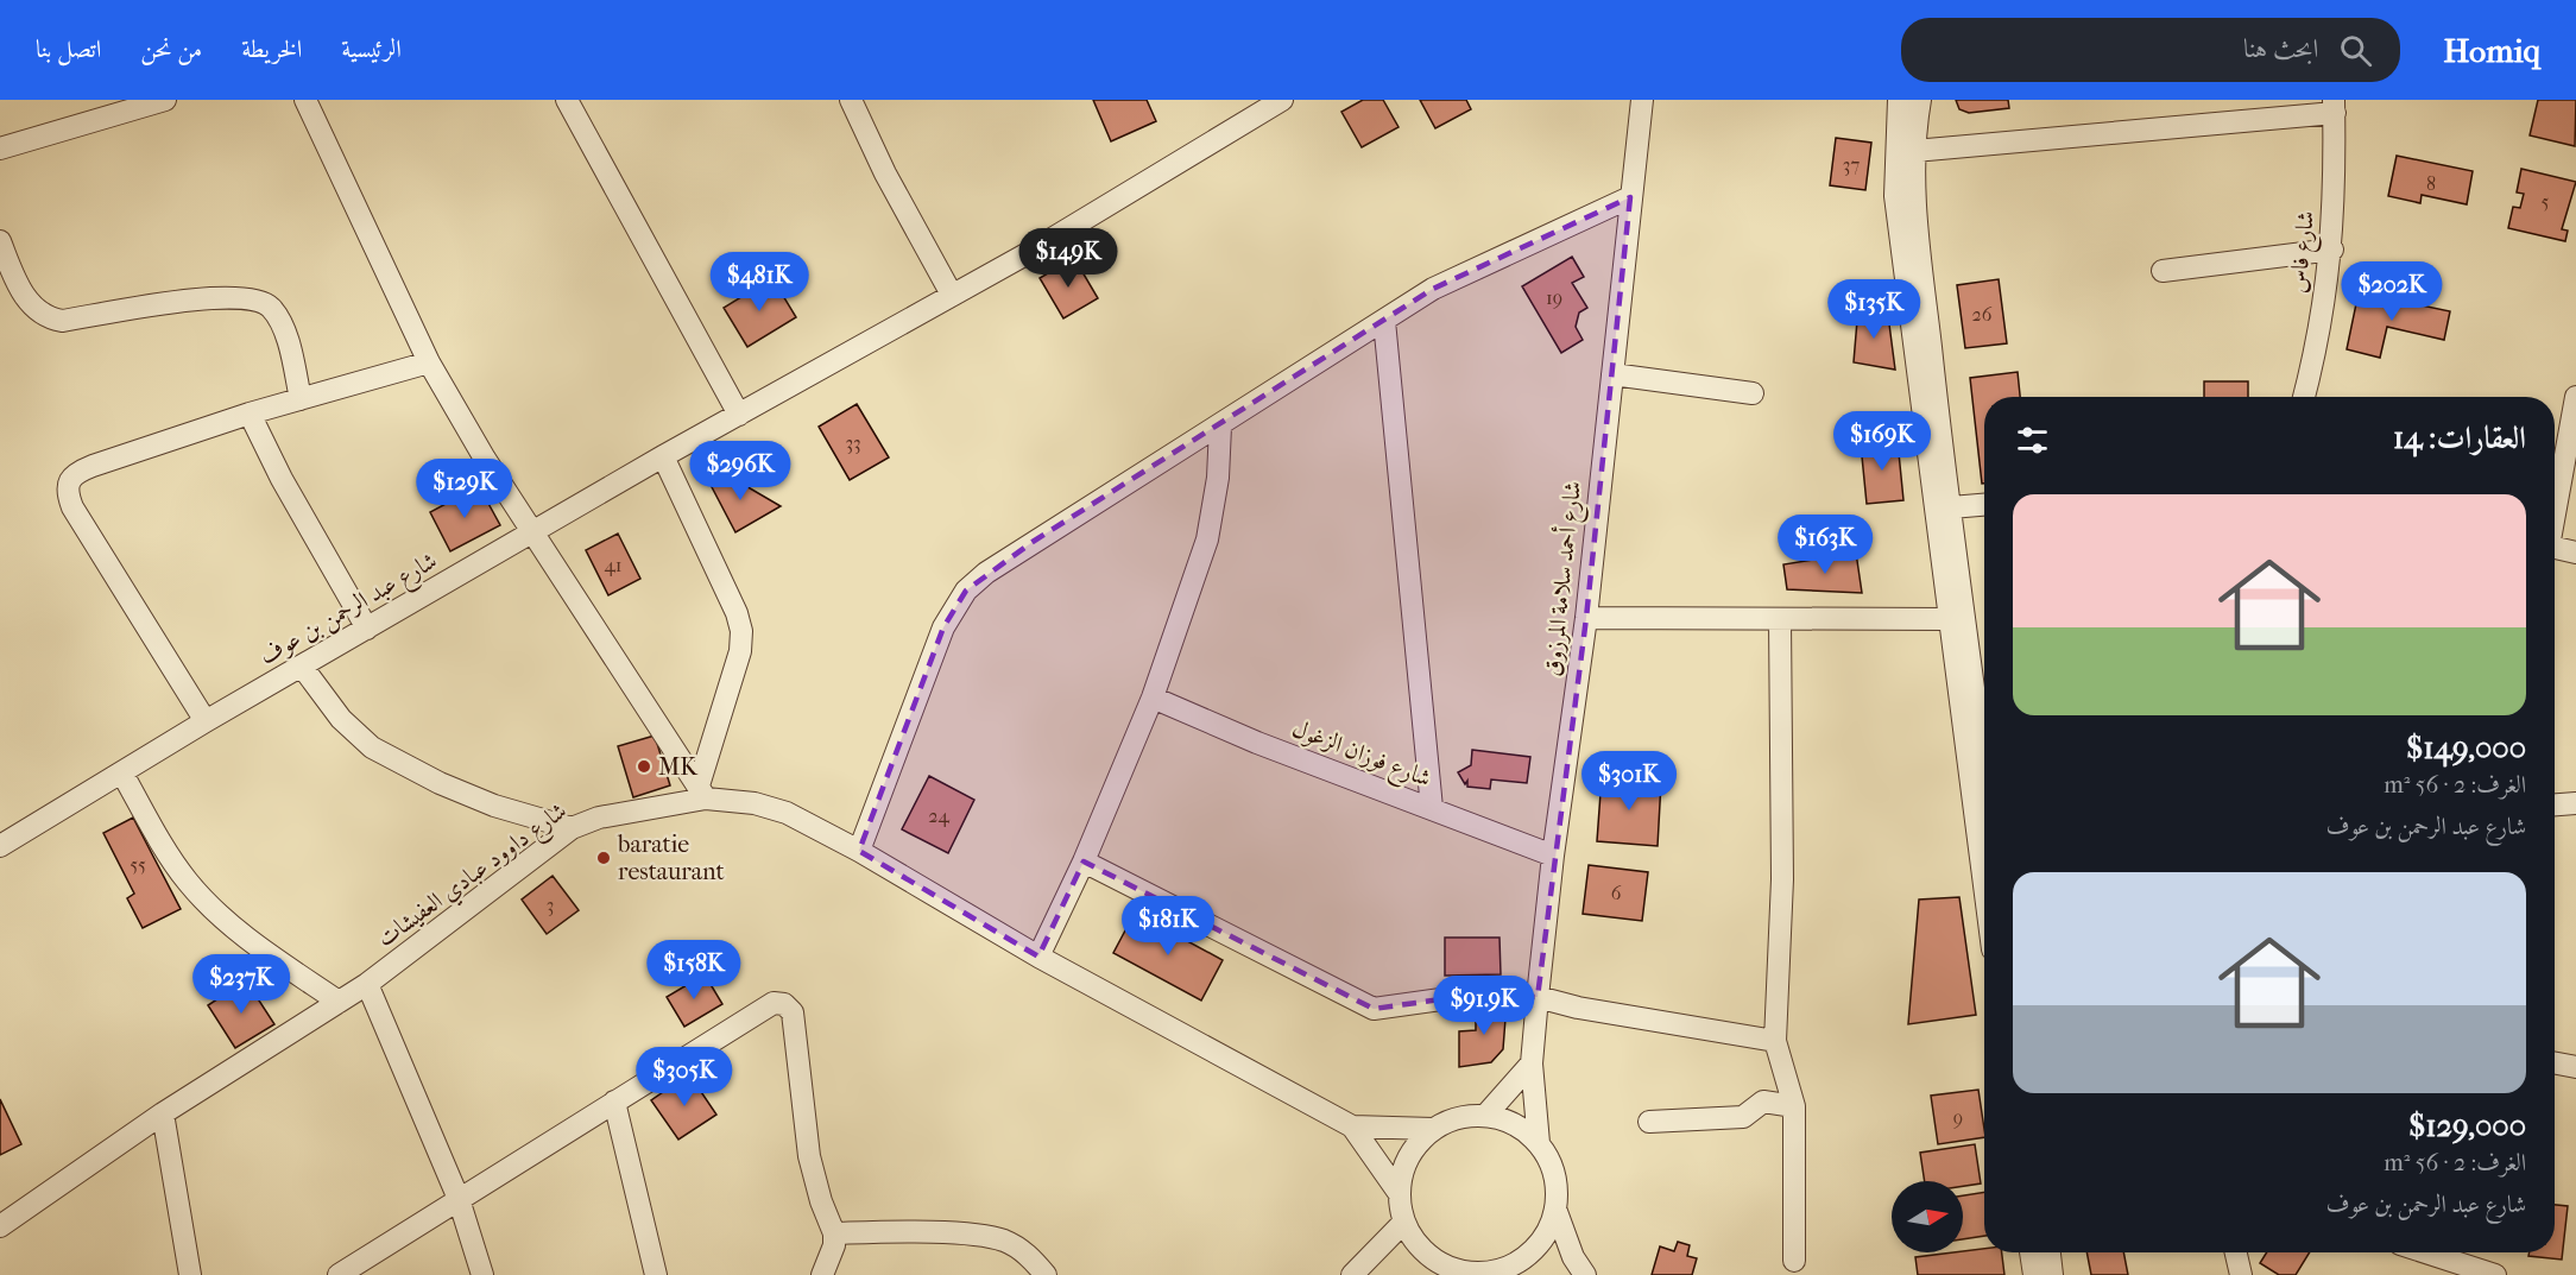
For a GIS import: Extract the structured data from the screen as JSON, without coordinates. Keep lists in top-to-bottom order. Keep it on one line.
{"streets":{"street":["شارع فاس","شارع أحمد سلامة المرزوق","شارع عبد الرحمن بن عوف","شارع فوزان الزغول","شارع داوود عبادي العفيشات"]},"crossings":[["شارع أحمد سلامة المرزوق","شارع فوزان الزغول"],["شارع أحمد سلامة المرزوق","شارع داوود عبادي العفيشات"]],"places":["MK","baratie restaurant"],"house_numbers":["37","8","5","19","26","33","41","24","55","6","3","9"],"north":"right","page":{"header":"Homiq","search":"ابحث هنا","nav":["الرئيسية","الخريطة","من نحن","اتصل بنا"],"price":["$149K","$481K","$202K","$135K","$169K","$296K","$129K","$163K","$301K","$181K","$158K","$237K","$91.9K","$305K"],"heading":"العقارات: 14","list":[{"name":"$149,000","note":"الغرف: 2 · 56 m² · شارع عبد الرحمن بن عوف"},{"name":"$129,000","note":"الغرف: 2 · 56 m² · شارع عبد الرحمن بن عوف"}]}}
